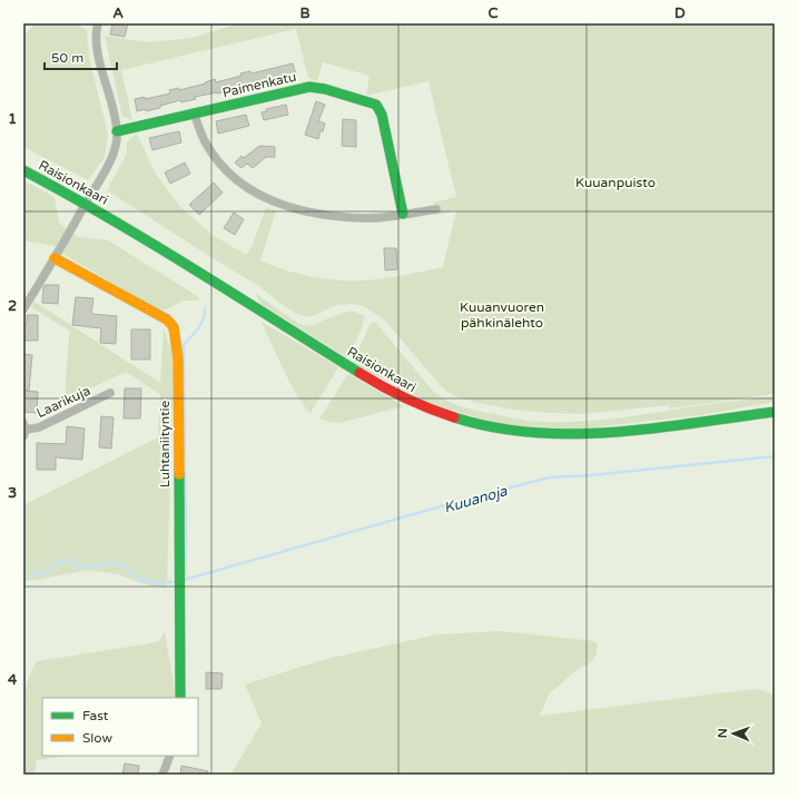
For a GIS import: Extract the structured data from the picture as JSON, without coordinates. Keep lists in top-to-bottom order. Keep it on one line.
{"streets":{"street":["Paimenkatu","Raisionkaari","Laarikuja","Luhtaniityntie"]},"water":["Kuuanoja"],"parks":["Kuuanpuisto","Kuuanvuoren pähkinälehto"],"legend":["Fast","Slow"],"scale_bar":"50 m","north":"left","grid":{"columns":["A","B","C","D"],"rows":["1","2","3","4"]}}
